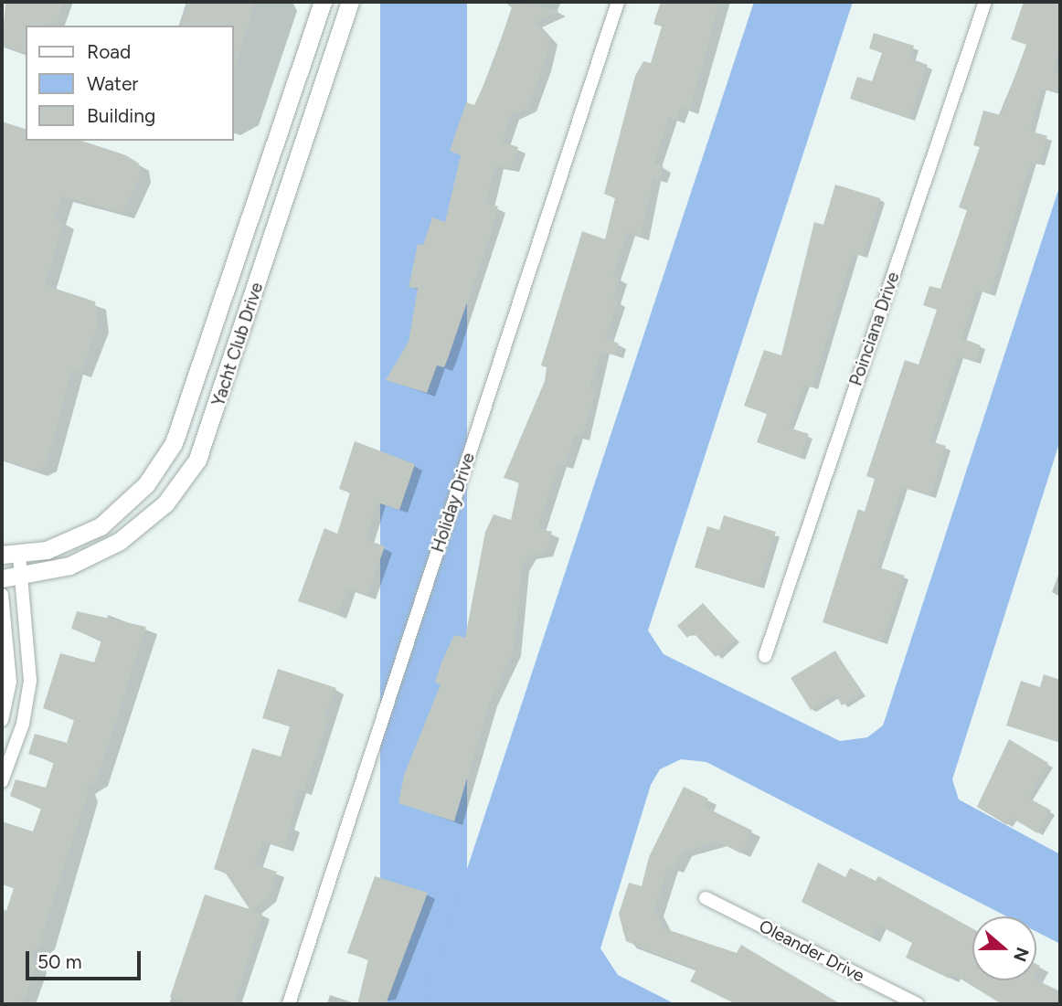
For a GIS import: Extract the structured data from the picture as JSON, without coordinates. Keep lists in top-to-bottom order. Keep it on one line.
{"streets":{"street":["Poinciana Drive","Yacht Club Drive","Holiday Drive","Oleander Drive"]},"legend":["Road","Water","Building"],"scale_bar":"50 m","north":"right"}
